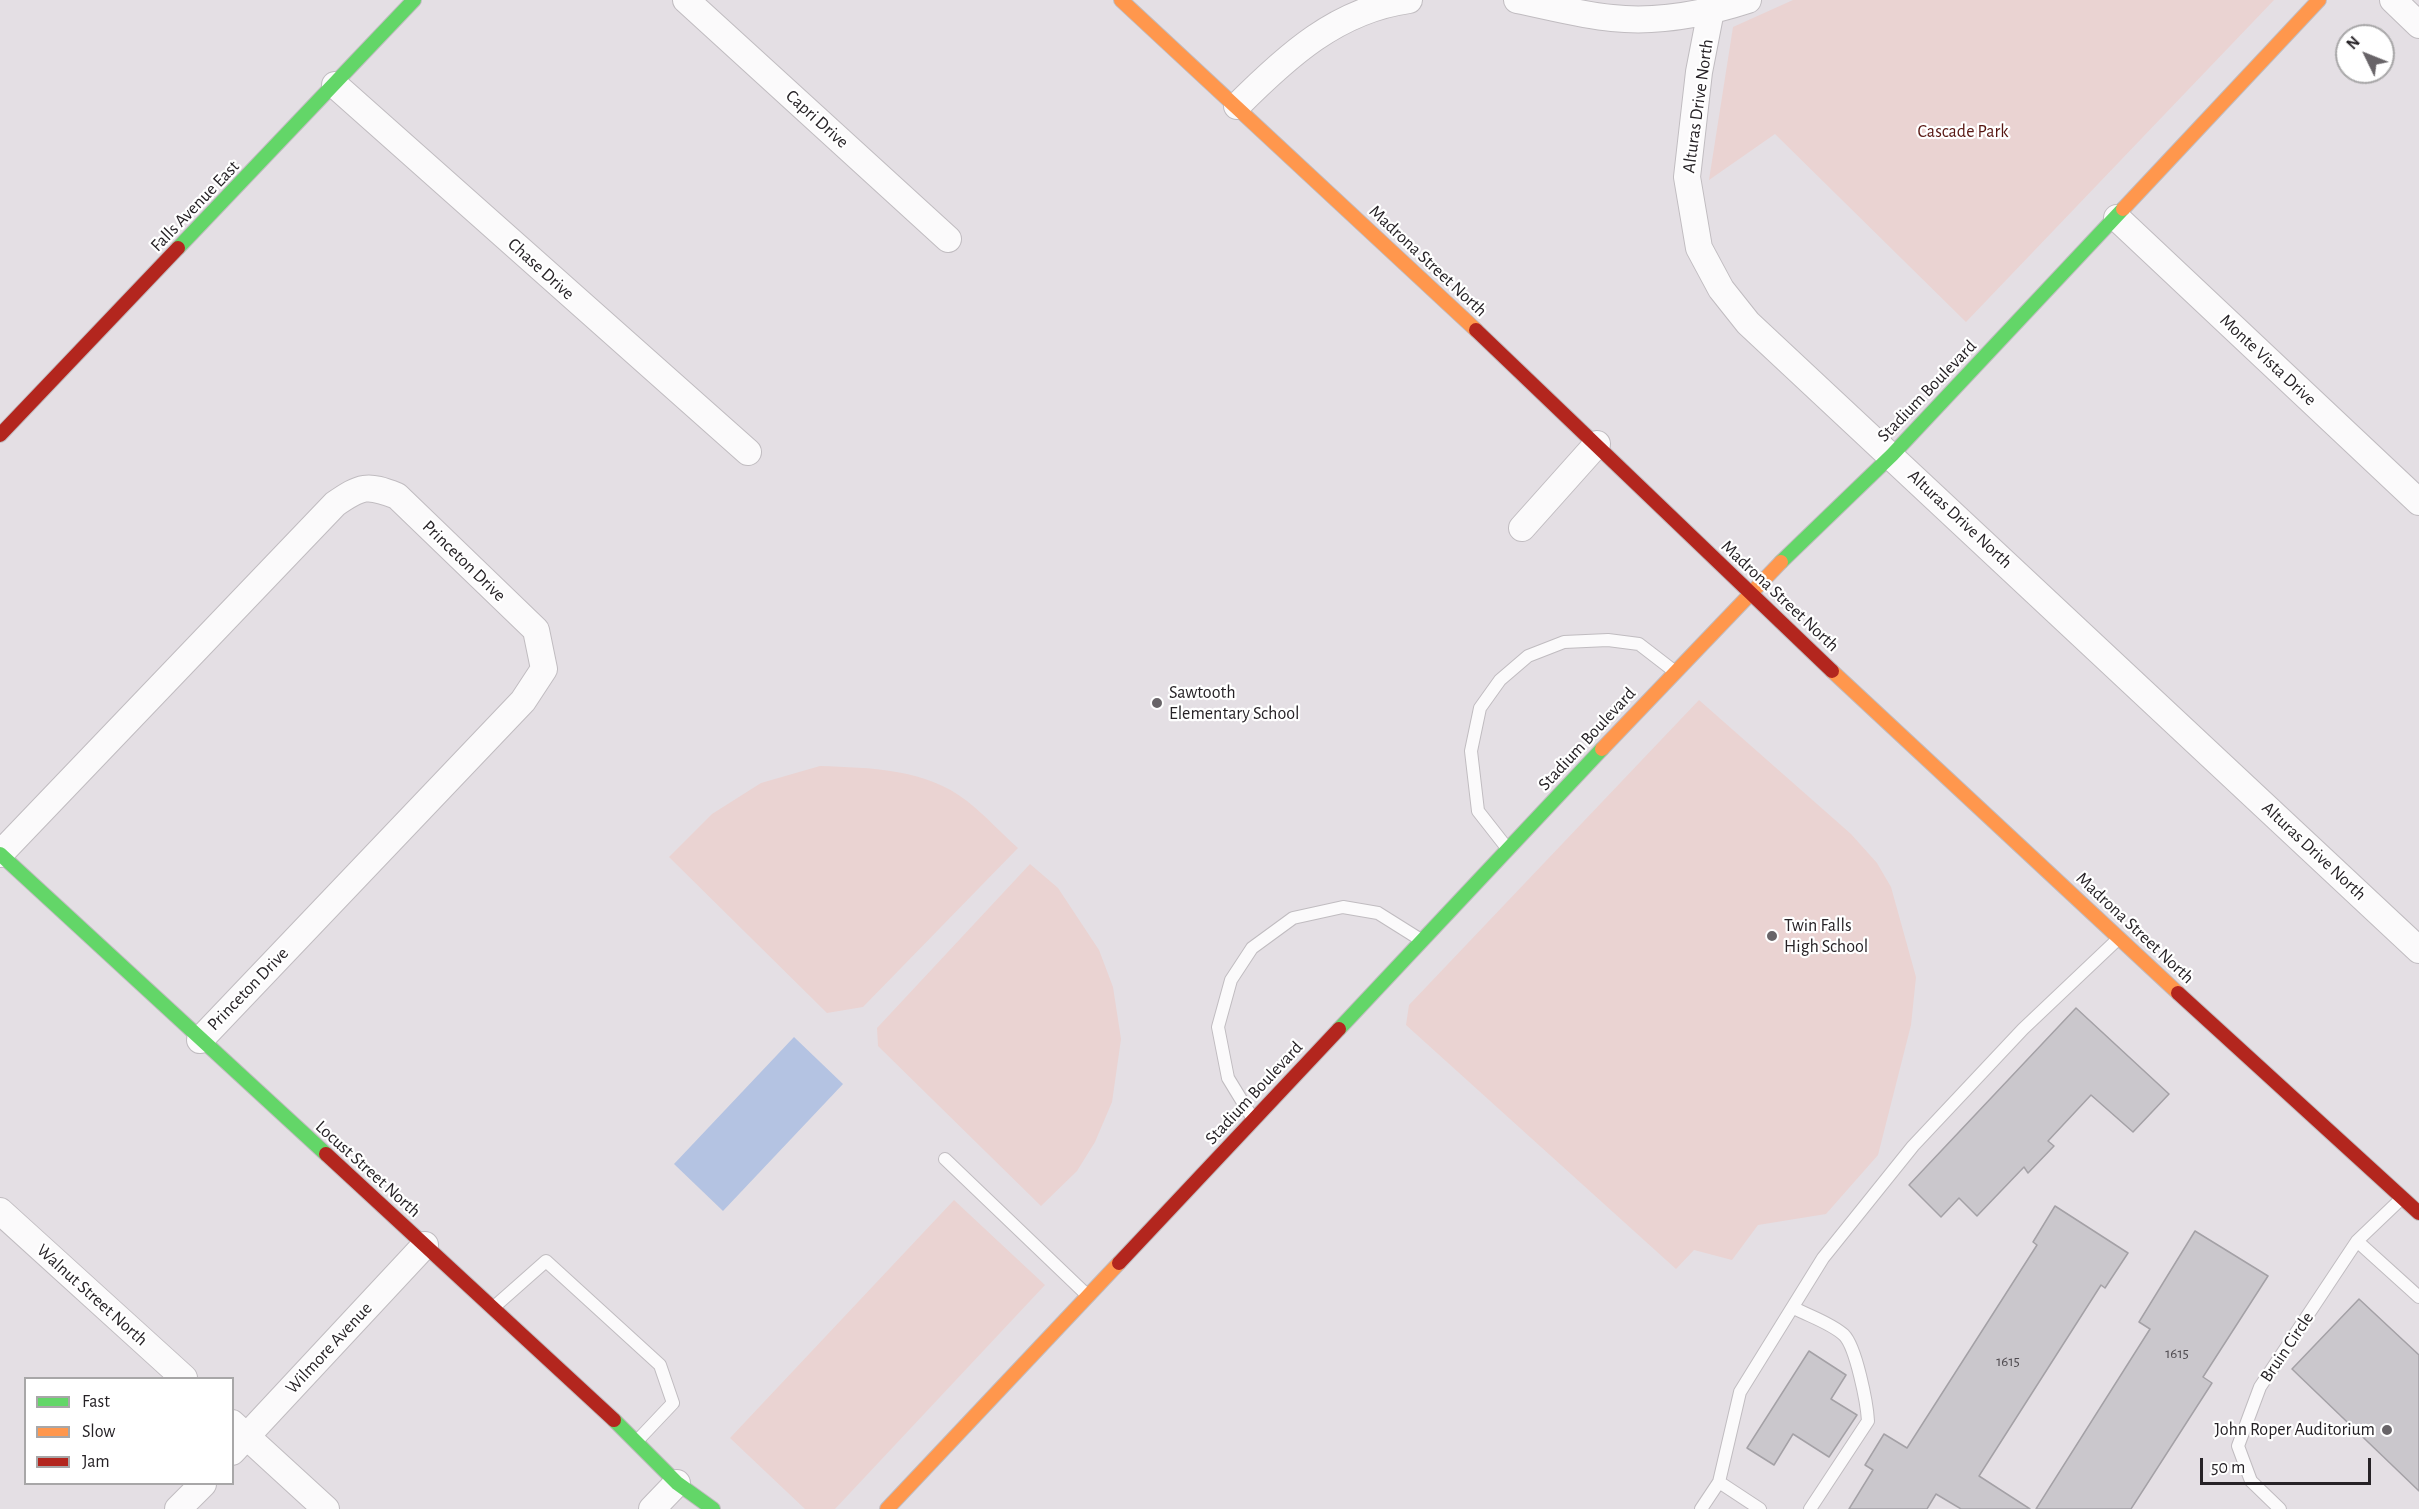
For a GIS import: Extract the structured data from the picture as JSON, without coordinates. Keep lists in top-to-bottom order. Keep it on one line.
{"streets":{"street":["Alturas Drive North","Capri Drive","Falls Avenue East","Madrona Street North","Chase Drive","Monte Vista Drive","Stadium Boulevard","Princeton Drive","Locust Street North","Walnut Street North","Wilmore Avenue"],"lane":["Bruin Circle"]},"crossings":[["Alturas Drive North","Stadium Boulevard"],["Falls Avenue East","Chase Drive"],["Madrona Street North","Stadium Boulevard"],["Madrona Street North","Bruin Circle"],["Monte Vista Drive","Stadium Boulevard"],["Princeton Drive","Locust Street North"],["Locust Street North","Wilmore Avenue"]],"parks":["Cascade Park"],"places":["Sawtooth Elementary School","Twin Falls High School","John Roper Auditorium"],"house_numbers":["1615","1615"],"legend":["Fast","Slow","Jam"],"scale_bar":"50 m","north":"top left"}
